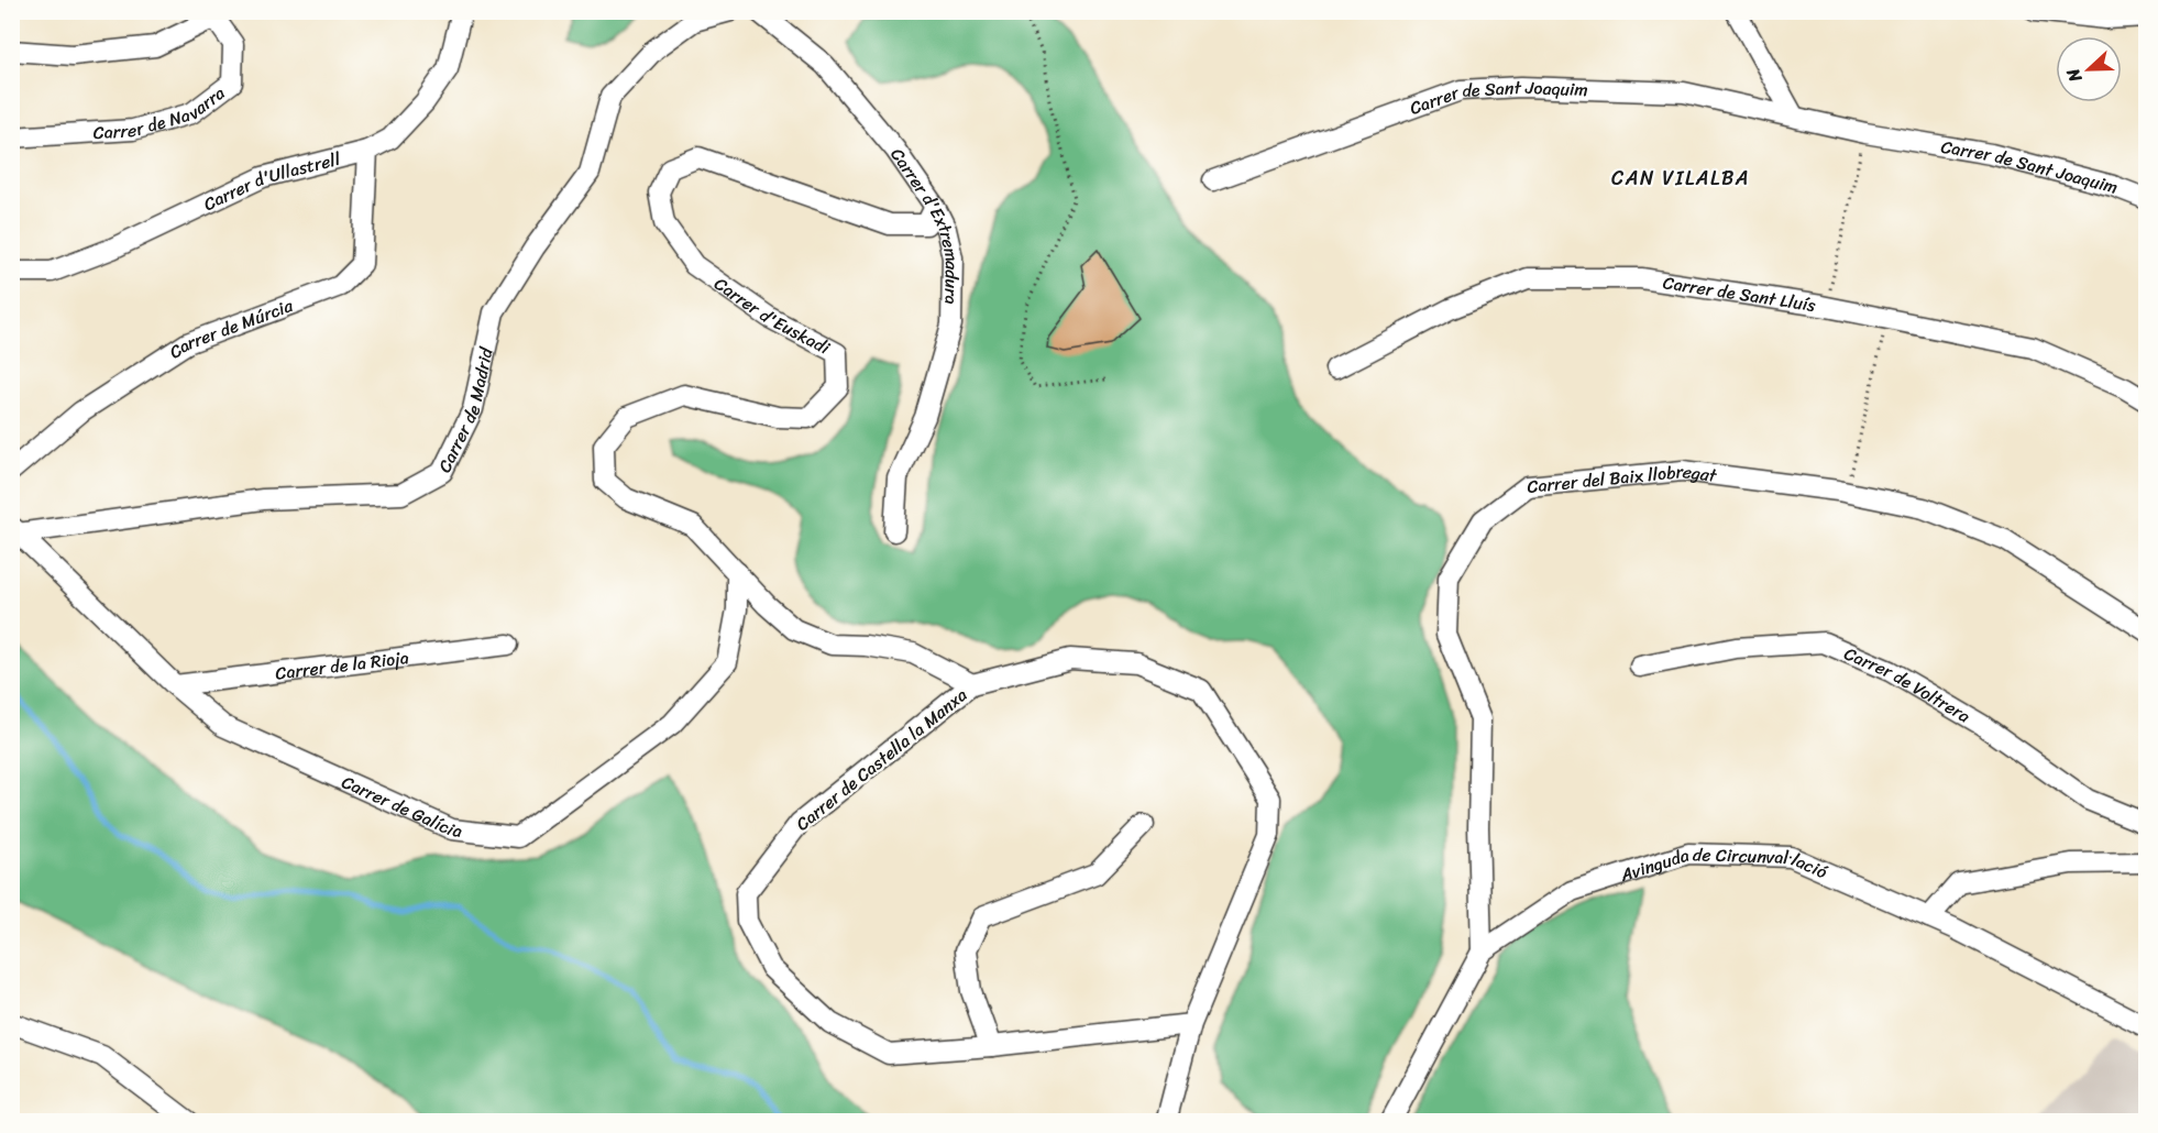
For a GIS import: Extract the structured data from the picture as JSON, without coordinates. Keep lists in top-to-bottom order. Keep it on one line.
{"streets":{"street":["Carrer de Sant Joaquim","Carrer de Navarra","Carrer d'Ullastrell","Carrer d'Extremadura","Carrer de Sant Lluís","Carrer d'Euskadi","Carrer de Múrcia","Carrer de Madrid","Carrer del Baix llobregat","Carrer de la Rioja","Carrer de Voltrera","Carrer de Castella la Manxa","Carrer de Galícia","Avinguda de Circunval·lació"]},"crossings":[["Carrer d'Ullastrell","Carrer de Múrcia"],["Carrer d'Extremadura","Carrer d'Euskadi"],["Carrer d'Euskadi","Carrer de Castella la Manxa"],["Carrer d'Euskadi","Carrer de Galícia"],["Carrer de Madrid","Carrer de Galícia"],["Carrer del Baix llobregat","Avinguda de Circunval·lació"],["Carrer de la Rioja","Carrer de Galícia"]],"districts":["CAN VILALBA"],"north":"left"}
